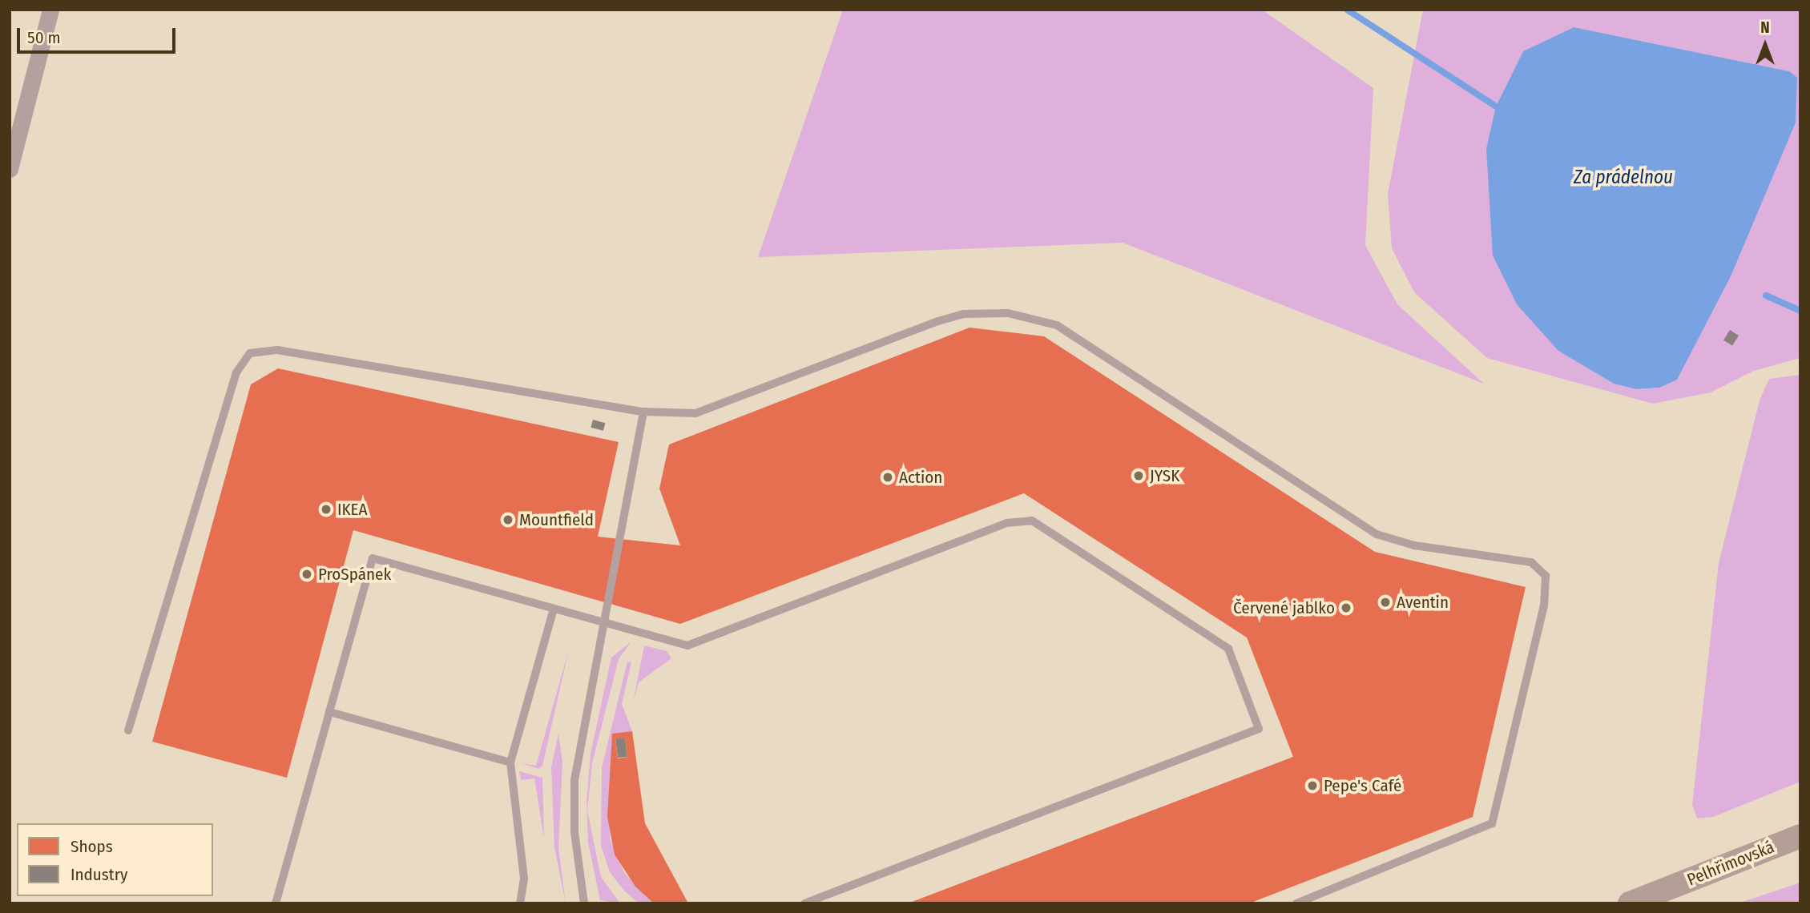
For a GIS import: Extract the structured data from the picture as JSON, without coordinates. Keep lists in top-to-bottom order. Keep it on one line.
{"streets":{"main road":["Pelhřimovská"]},"water":["Za prádelnou"],"places":["JYSK","Action","IKEA","Mountfield","ProSpánek","Aventin","Červené jablko","Pepe's Café"],"legend":["Shops","Industry"],"scale_bar":"50 m","north":"top"}
